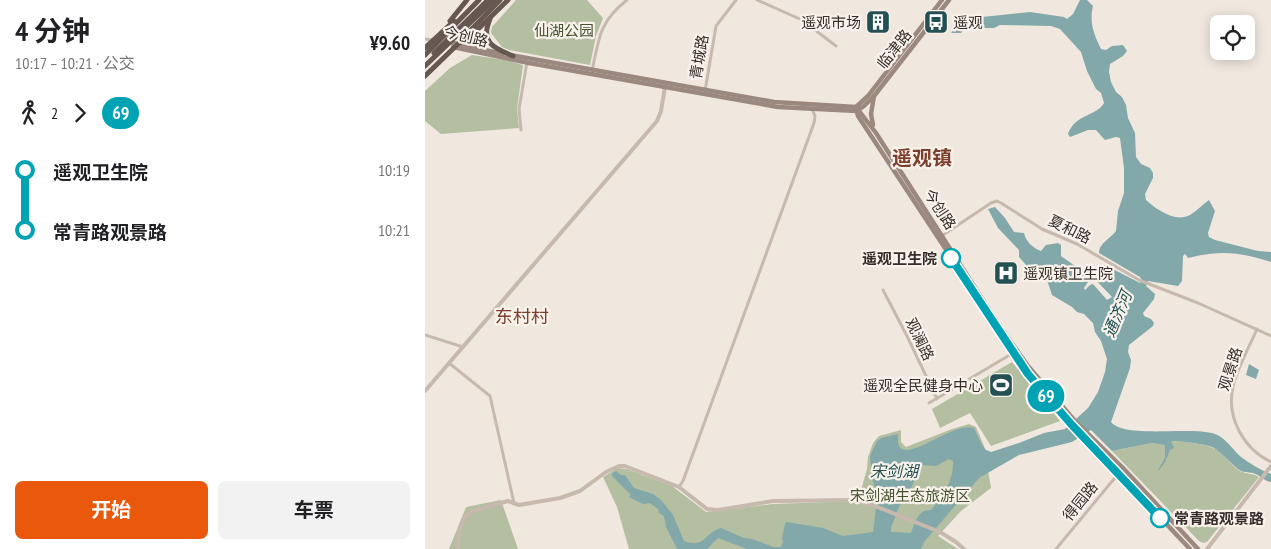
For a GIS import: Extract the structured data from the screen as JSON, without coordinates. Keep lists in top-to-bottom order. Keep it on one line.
{"streets":{"main road":["今创路","临津路"],"street":["青城路","夏和路","观澜路","观景路","得园路"]},"crossings":[["今创路","临津路"],["今创路","青城路"],["今创路","夏和路"],["夏和路","观景路"]],"districts":["遥观镇","东村村"],"water":["通济河","宋剑湖"],"parks":["仙湖公园","宋剑湖生态旅游区"],"places":{"building":["遥观市场"],"bus stop":["遥观"],"other":["遥观卫生院","常青路观景路"],"hospital":["遥观镇卫生院"],"sports":["遥观全民健身中心"]},"lines":["bus line 69"],"page":{"heading":["4 分钟","10:17 – 10:21 · 公交","¥9.60"],"on_map":"69","legs":["2","69"],"list":[{"name":"遥观卫生院","value":"10:19"},{"name":"常青路观景路","value":"10:21"}],"buttons":["开始","车票"]}}
